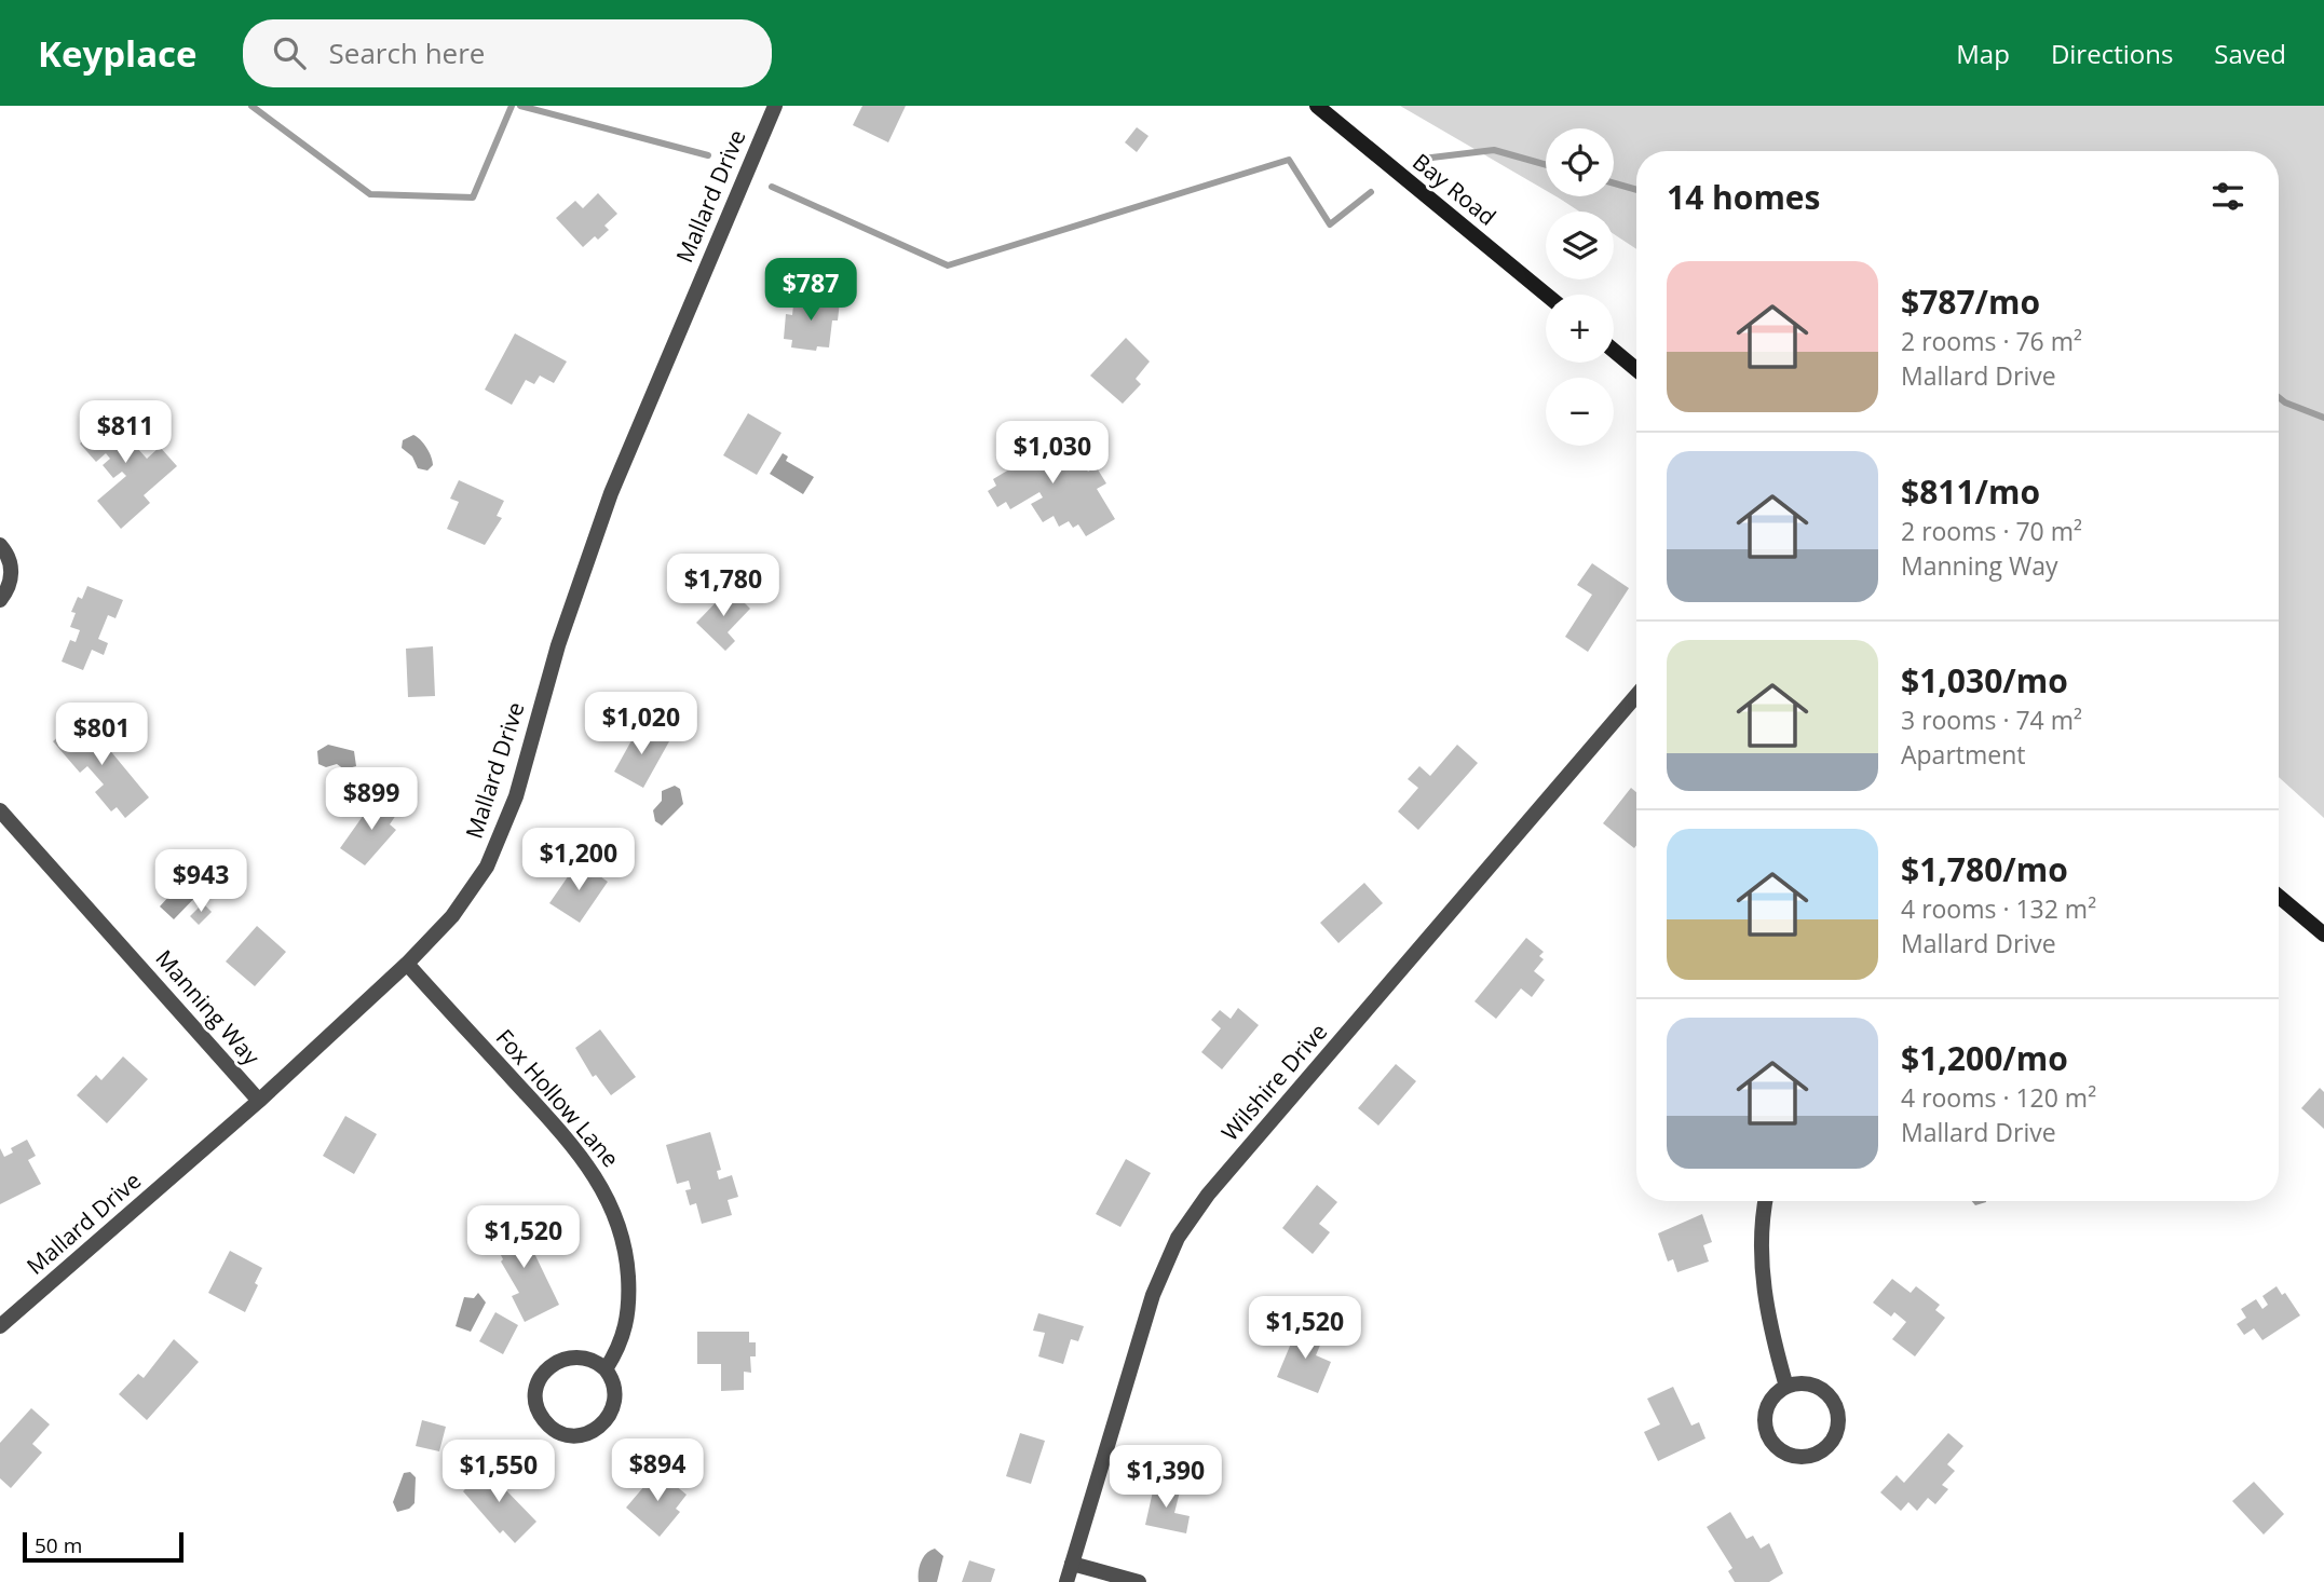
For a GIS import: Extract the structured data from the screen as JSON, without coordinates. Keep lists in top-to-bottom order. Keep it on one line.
{"streets":{"main road":["Bay Road"],"street":["Mallard Drive","Manning Way","Wilshire Drive","Fox Hollow Lane"]},"crossings":[["Mallard Drive","Manning Way"],["Mallard Drive","Fox Hollow Lane"]],"scale_bar":"50 m","page":{"header":"Keyplace","search":"Search here","nav":["Map","Directions","Saved"],"map_buttons":["+","−"],"heading":"14 homes","list":[{"name":"$787/mo","note":"2 rooms · 76 m² · Mallard Drive"},{"name":"$811/mo","note":"2 rooms · 70 m² · Manning Way"},{"name":"$1,030/mo","note":"3 rooms · 74 m² · Apartment"},{"name":"$1,780/mo","note":"4 rooms · 132 m² · Mallard Drive"},{"name":"$1,200/mo","note":"4 rooms · 120 m² · Mallard Drive"}],"price":["$787","$811","$1,030","$1,780","$1,020","$801","$899","$1,200","$943","$1,520","$1,520","$894","$1,550","$1,390"],"scale":"50 m"}}
